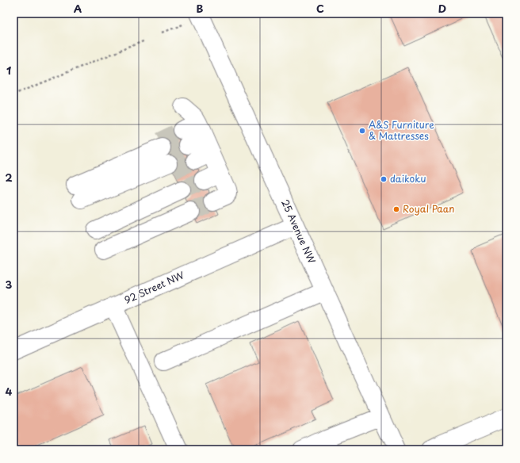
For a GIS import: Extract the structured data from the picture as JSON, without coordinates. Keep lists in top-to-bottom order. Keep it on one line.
{"streets":{"street":["25 Avenue NW","92 Street NW"]},"crossings":[["25 Avenue NW","92 Street NW"]],"places":["A&S Furniture & Mattresses","daikoku","Royal Paan"],"grid":{"columns":["A","B","C","D"],"rows":["1","2","3","4"]}}
